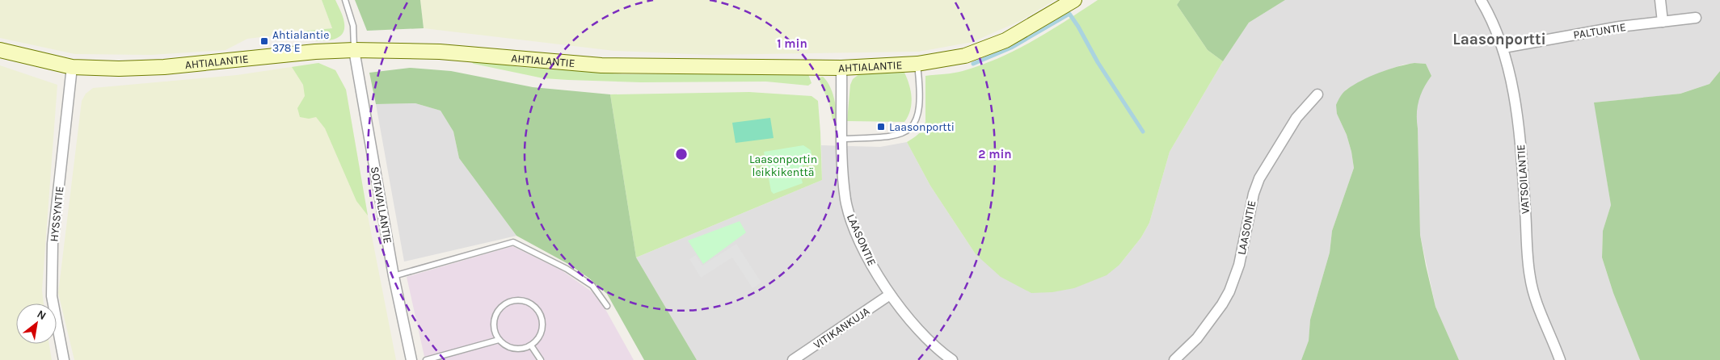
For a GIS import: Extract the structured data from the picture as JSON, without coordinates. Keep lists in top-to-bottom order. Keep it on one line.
{"streets":{"street":["PALTUNTIE","AHTIALANTIE","VATSOILANTIE","SOTAVALLANTIE","HYSSYNTIE","LAASONTIE","VITIKANKUJA"]},"crossings":[["PALTUNTIE","VATSOILANTIE"],["AHTIALANTIE","SOTAVALLANTIE"],["AHTIALANTIE","HYSSYNTIE"],["AHTIALANTIE","LAASONTIE"],["LAASONTIE","VITIKANKUJA"]],"districts":["Laasonportti"],"parks":["Laasonportin leikkikenttä"],"places":{"transit":["Ahtialantie 378 E","Laasonportti"]},"north":"top right","rings":["1 min","2 min"]}
